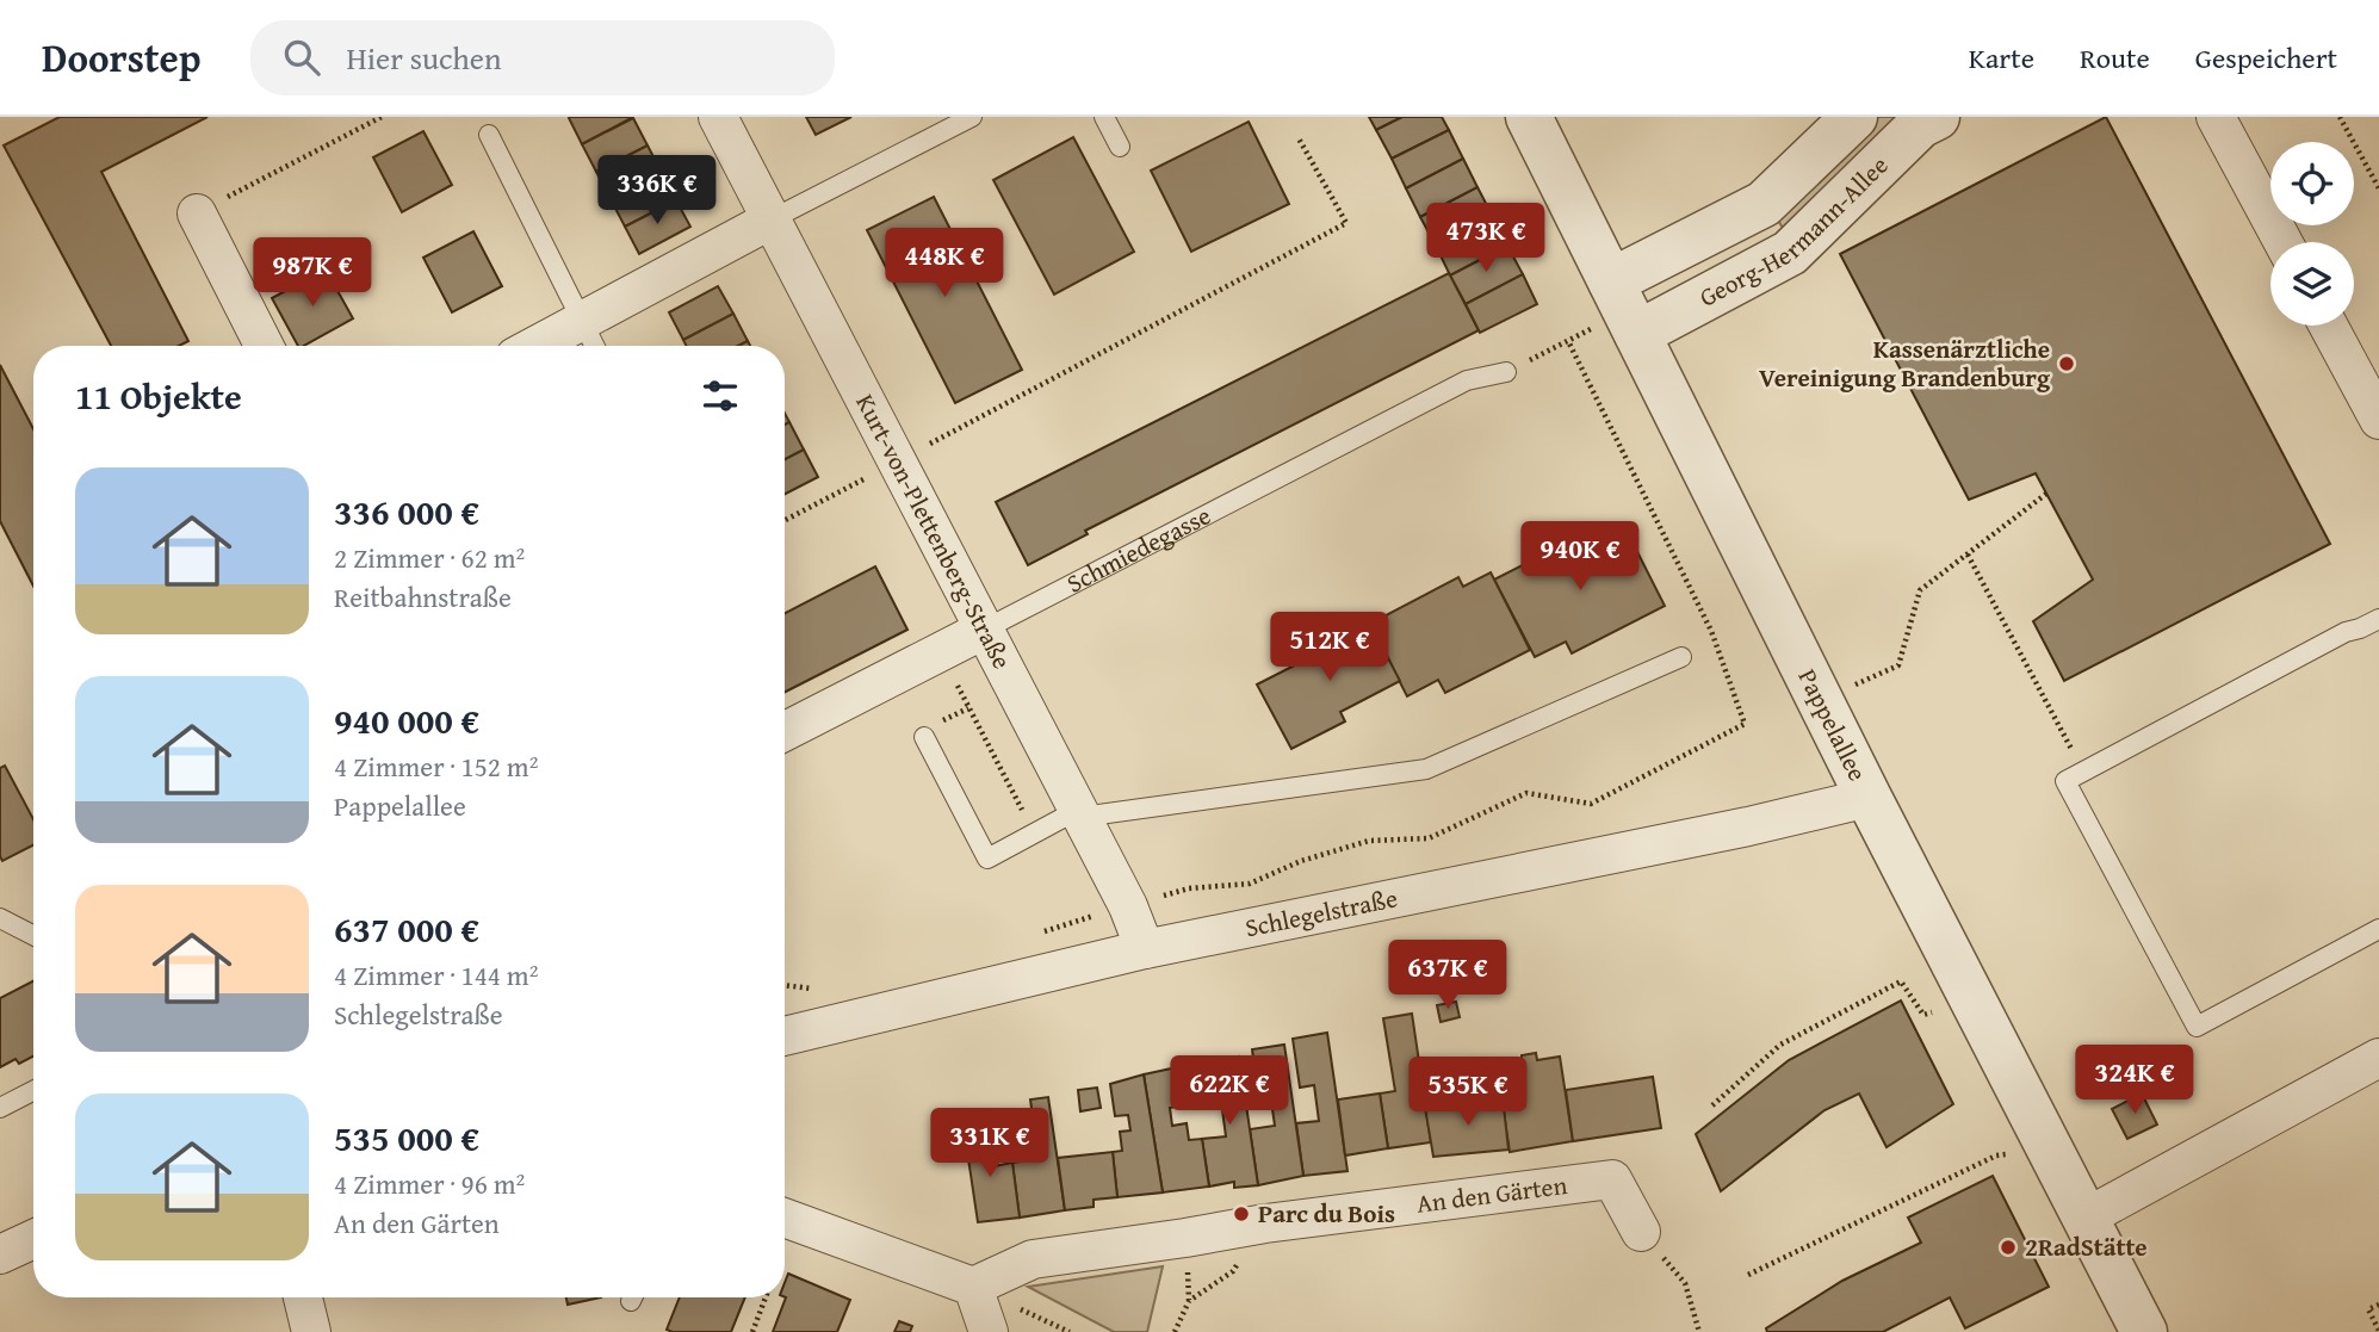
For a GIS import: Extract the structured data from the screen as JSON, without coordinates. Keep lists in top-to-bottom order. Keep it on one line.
{"streets":{"street":["Georg-Hermann-Allee","Kurt-von-Plettenberg-Straße","Schmiedegasse","Pappelallee","Schlegelstraße","An den Gärten"]},"crossings":[["Georg-Hermann-Allee","Pappelallee"],["Kurt-von-Plettenberg-Straße","Schmiedegasse"],["Kurt-von-Plettenberg-Straße","Schlegelstraße"],["Pappelallee","Schlegelstraße"]],"places":["Kassenärztliche Vereinigung Brandenburg","Parc du Bois","2RadStätte"],"page":{"header":"Doorstep","search":"Hier suchen","nav":["Karte","Route","Gespeichert"],"price":["336K €","473K €","448K €","987K €","940K €","512K €","637K €","324K €","622K €","535K €","331K €"],"heading":"11 Objekte","list":[{"name":"336 000 €","note":"2 Zimmer · 62 m² · Reitbahnstraße"},{"name":"940 000 €","note":"4 Zimmer · 152 m² · Pappelallee"},{"name":"637 000 €","note":"4 Zimmer · 144 m² · Schlegelstraße"},{"name":"535 000 €","note":"4 Zimmer · 96 m² · An den Gärten"}]}}
